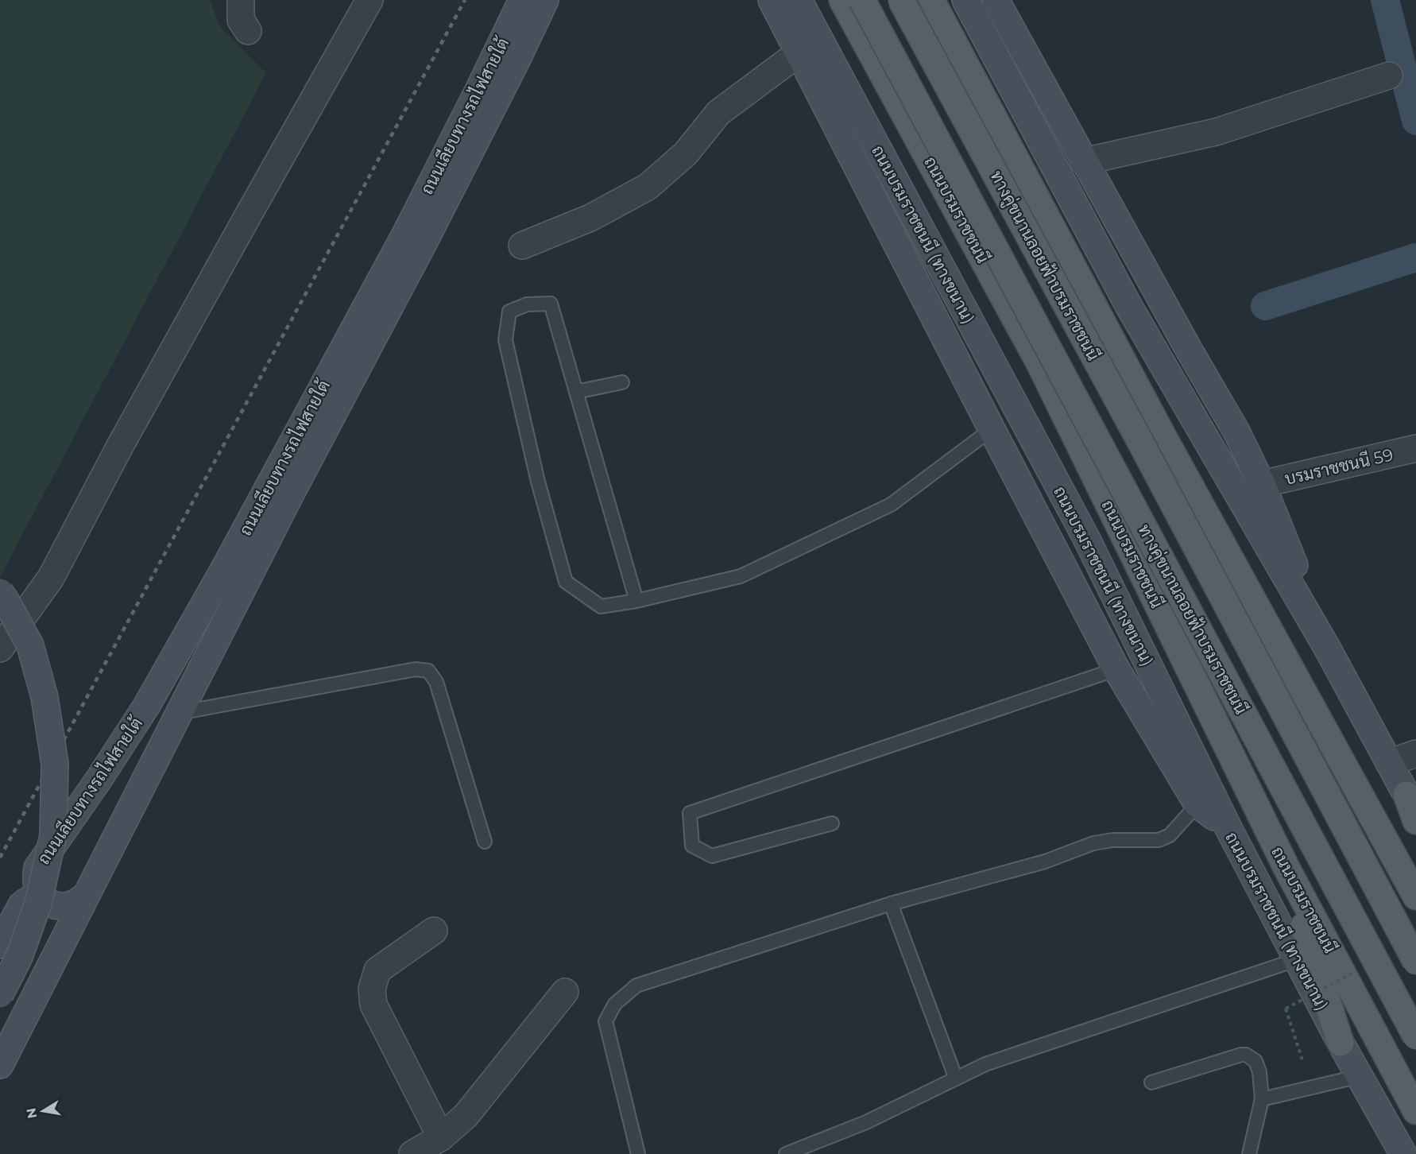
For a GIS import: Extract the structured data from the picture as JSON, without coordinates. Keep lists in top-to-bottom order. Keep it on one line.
{"streets":{"main road":["ถนนเลียบทางรถไฟสายใต้","ถนนบรมราชชนนี","ถนนบรมราชชนนี (ทางขนาน)","ทางคู่ขนานลอยฟ้าบรมราชชนนี"],"street":["บรมราชชนนี 59"]},"north":"left"}
